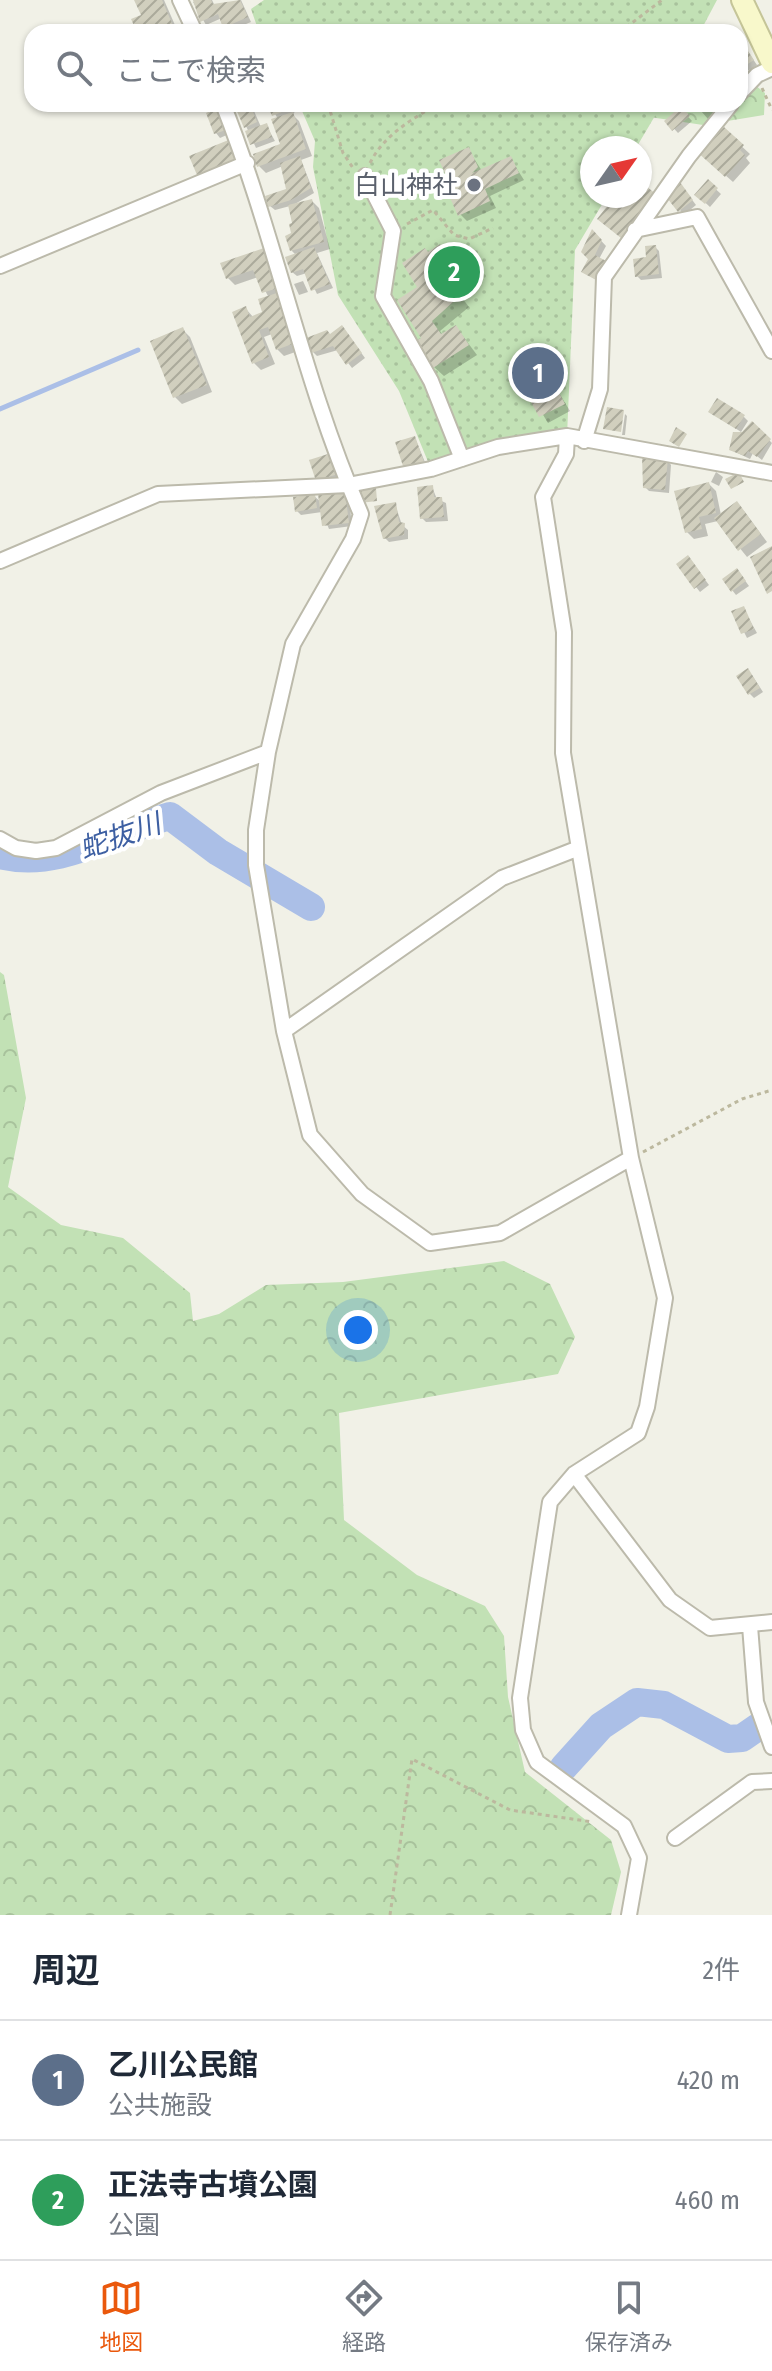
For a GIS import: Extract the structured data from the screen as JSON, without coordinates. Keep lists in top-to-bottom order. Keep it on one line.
{"water":["蛇抜川"],"places":["白山神社"],"north":"top right","page":{"search":"ここで検索","pins":["2","1"],"heading":["周辺","2件"],"list":[{"mark":"1","name":"乙川公民館","note":"公共施設","value":"420 m"},{"mark":"2","name":"正法寺古墳公園","note":"公園","value":"460 m"}],"nav":["地図","経路","保存済み"]}}
